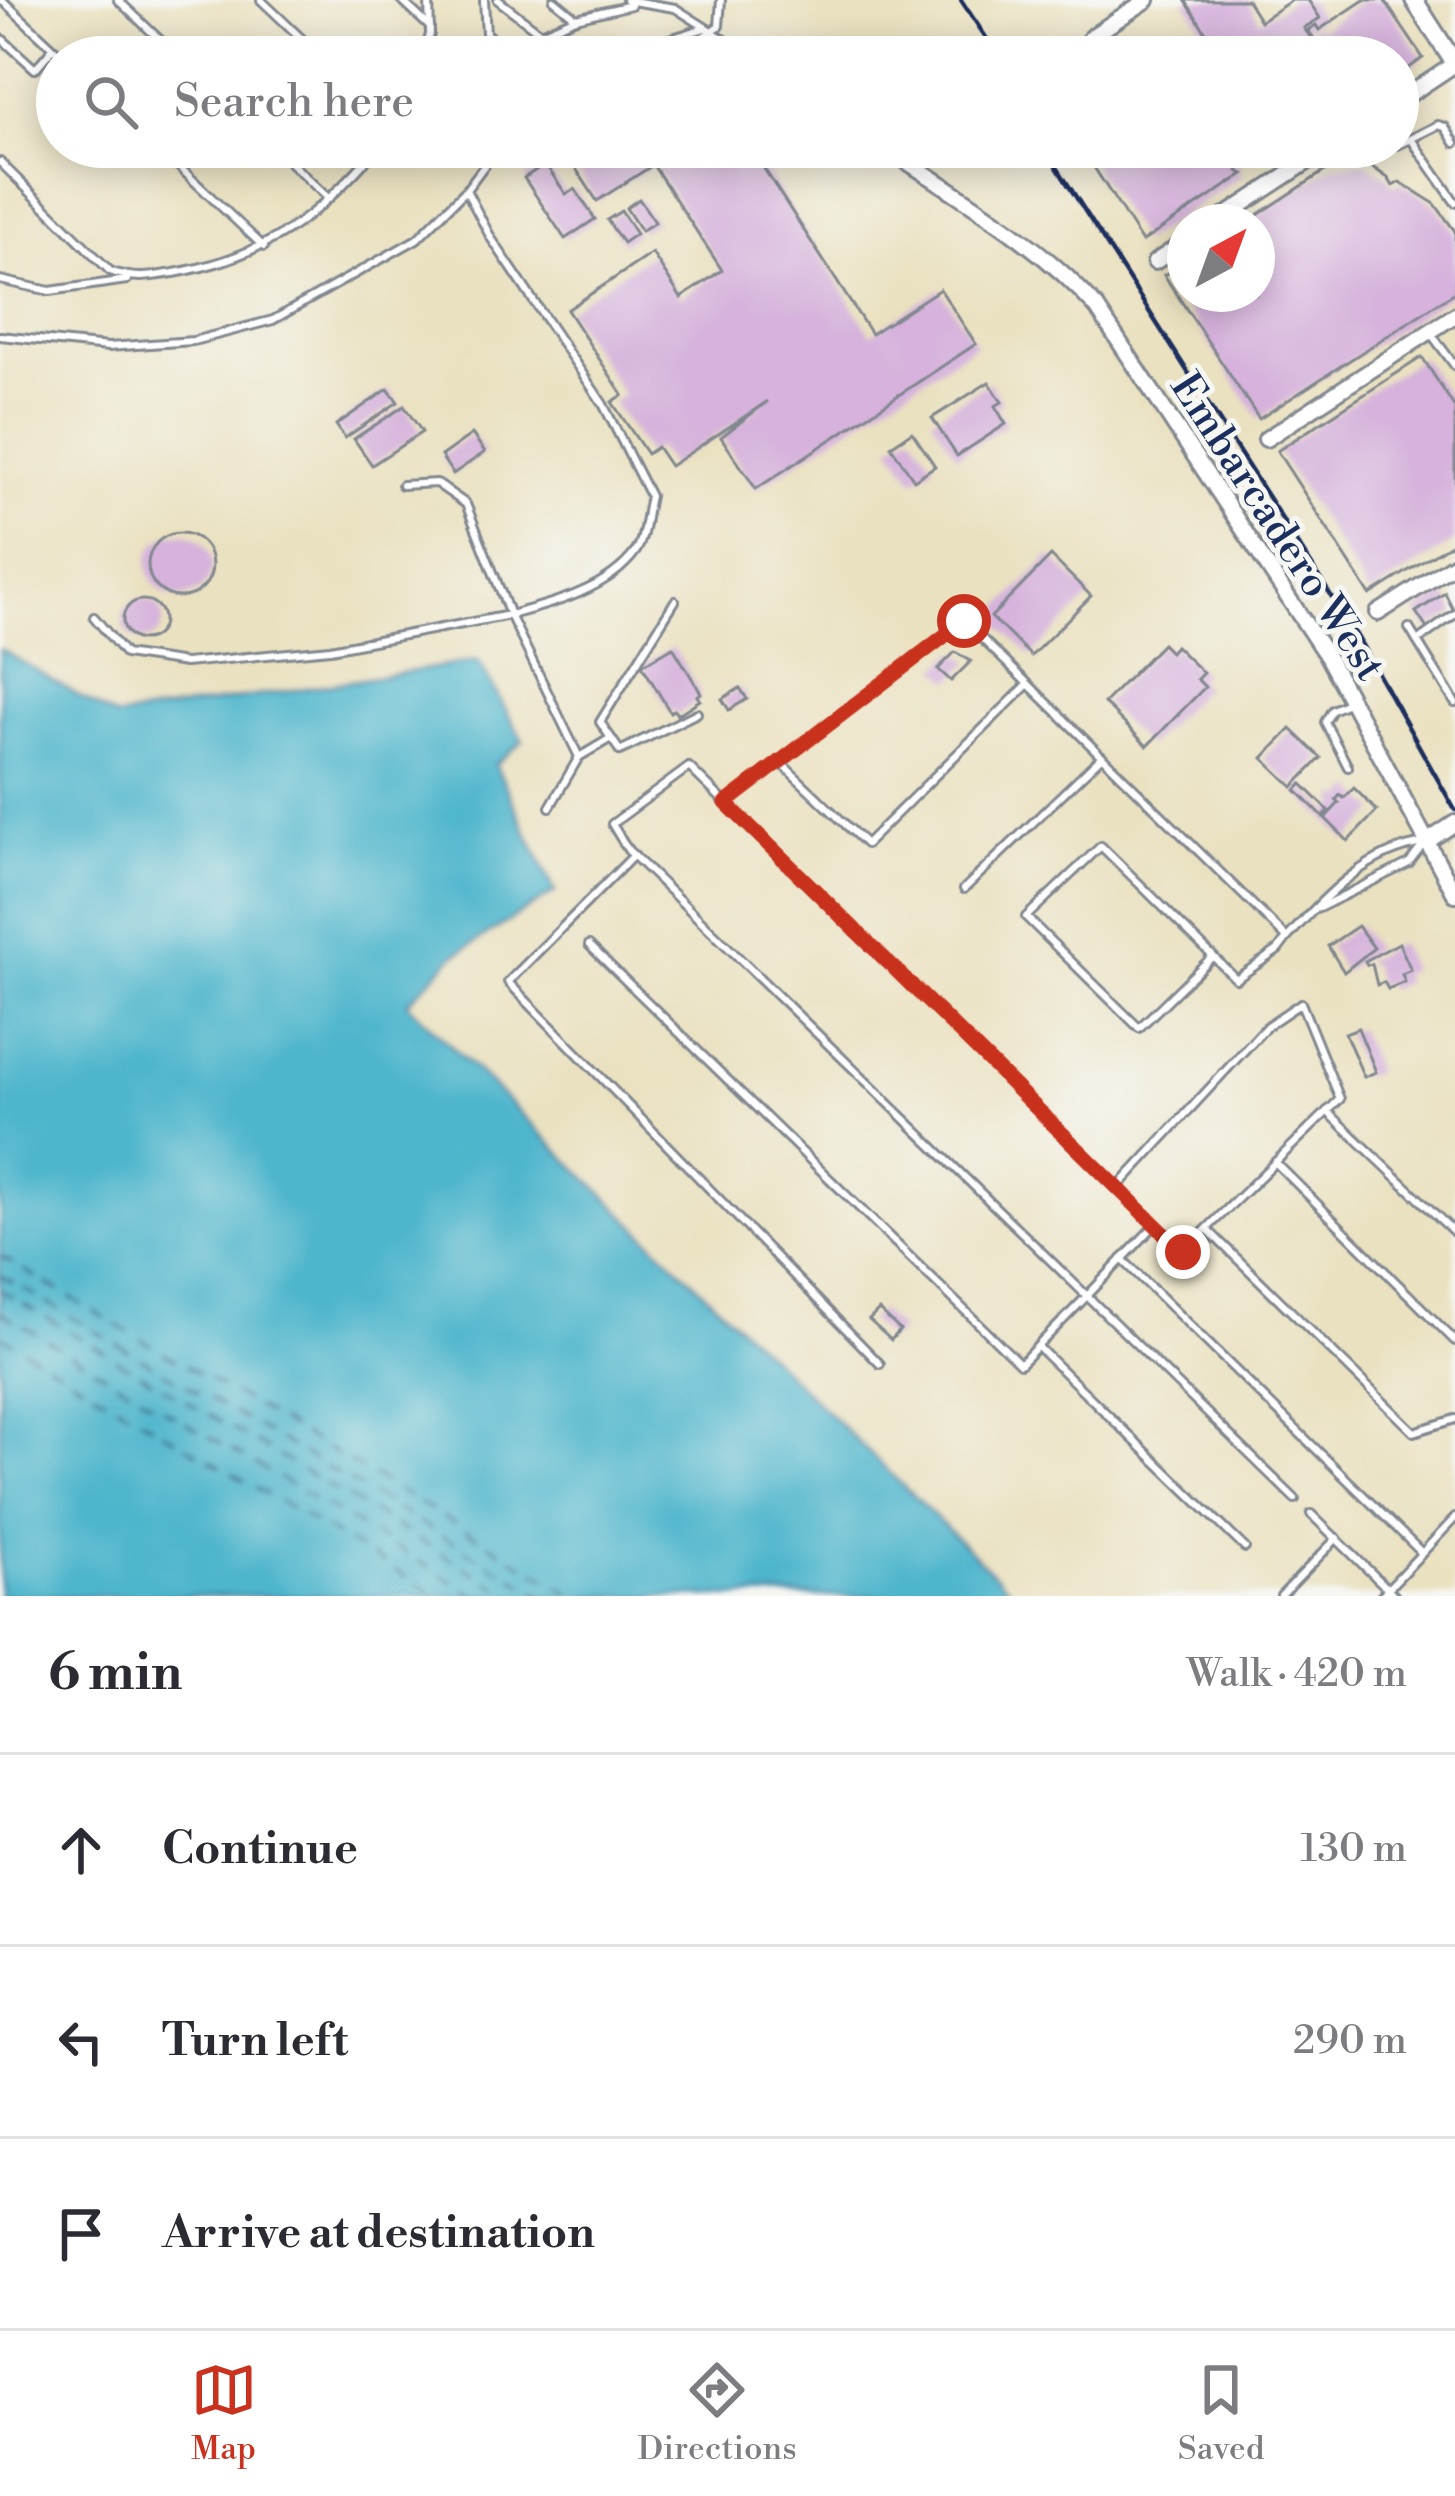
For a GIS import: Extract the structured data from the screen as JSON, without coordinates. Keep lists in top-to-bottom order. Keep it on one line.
{"streets":{"street":["Embarcadero West"]},"north":"top right","page":{"search":"Search here","heading":["6 min","Walk · 420 m"],"list":[["Continue","130 m"],["Turn left","290 m"],"Arrive at destination"],"nav":["Map","Directions","Saved"]}}
